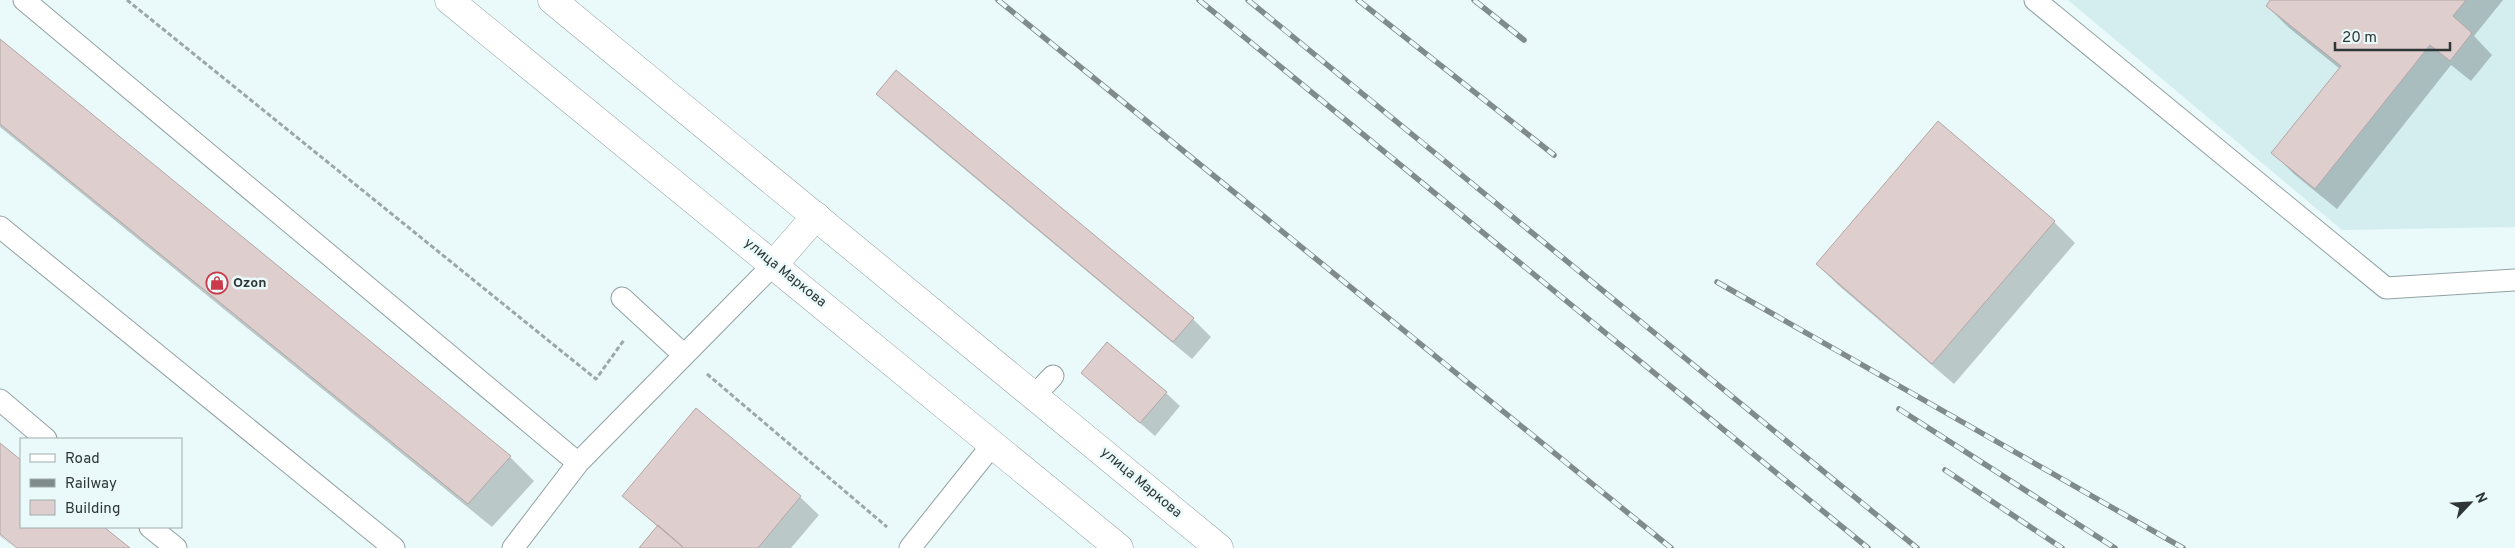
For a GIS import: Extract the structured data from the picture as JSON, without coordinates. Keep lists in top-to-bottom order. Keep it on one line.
{"streets":{"main road":["улица Маркова"]},"places":{"shop":["Ozon"]},"legend":["Road","Railway","Building"],"scale_bar":"20 m","north":"top right"}
